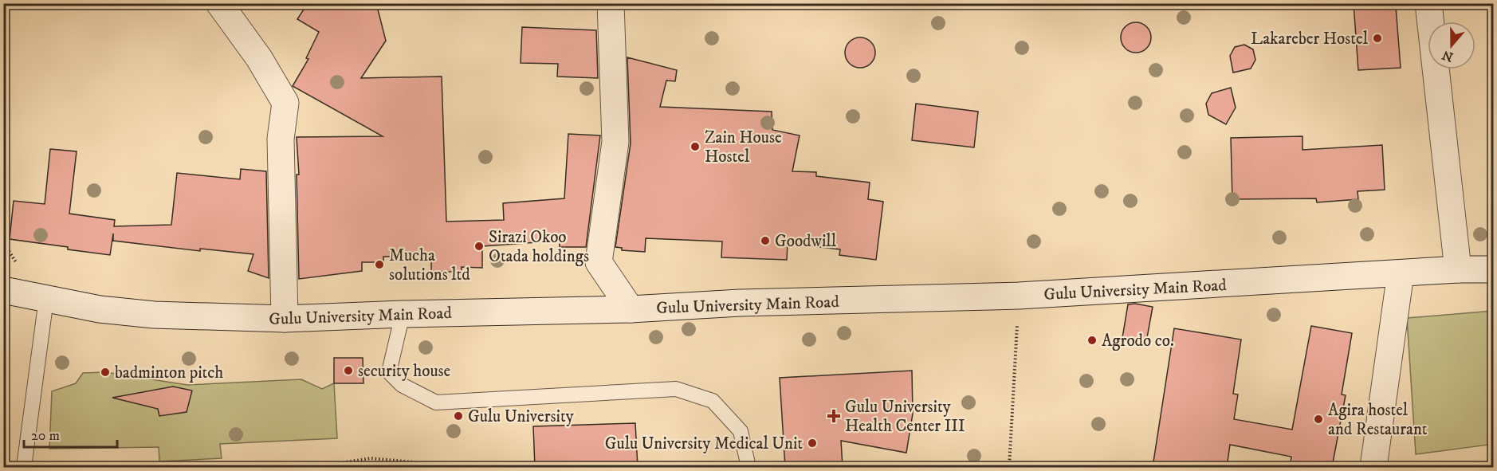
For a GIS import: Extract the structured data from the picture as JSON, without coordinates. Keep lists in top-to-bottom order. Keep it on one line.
{"streets":{"street":["Gulu University Main Road"]},"places":{"other":["Lakareber Hostel","Zain House Hostel","Goodwill","Sirazi Okoo Otada holdings","Mucha solutions ltd","Agrodo co.","security house","badminton pitch","Gulu University","Agira hostel and Restaurant","Gulu University Medical Unit"],"health":["Gulu University Health Center III"]},"scale_bar":"20 m","north":"bottom"}
